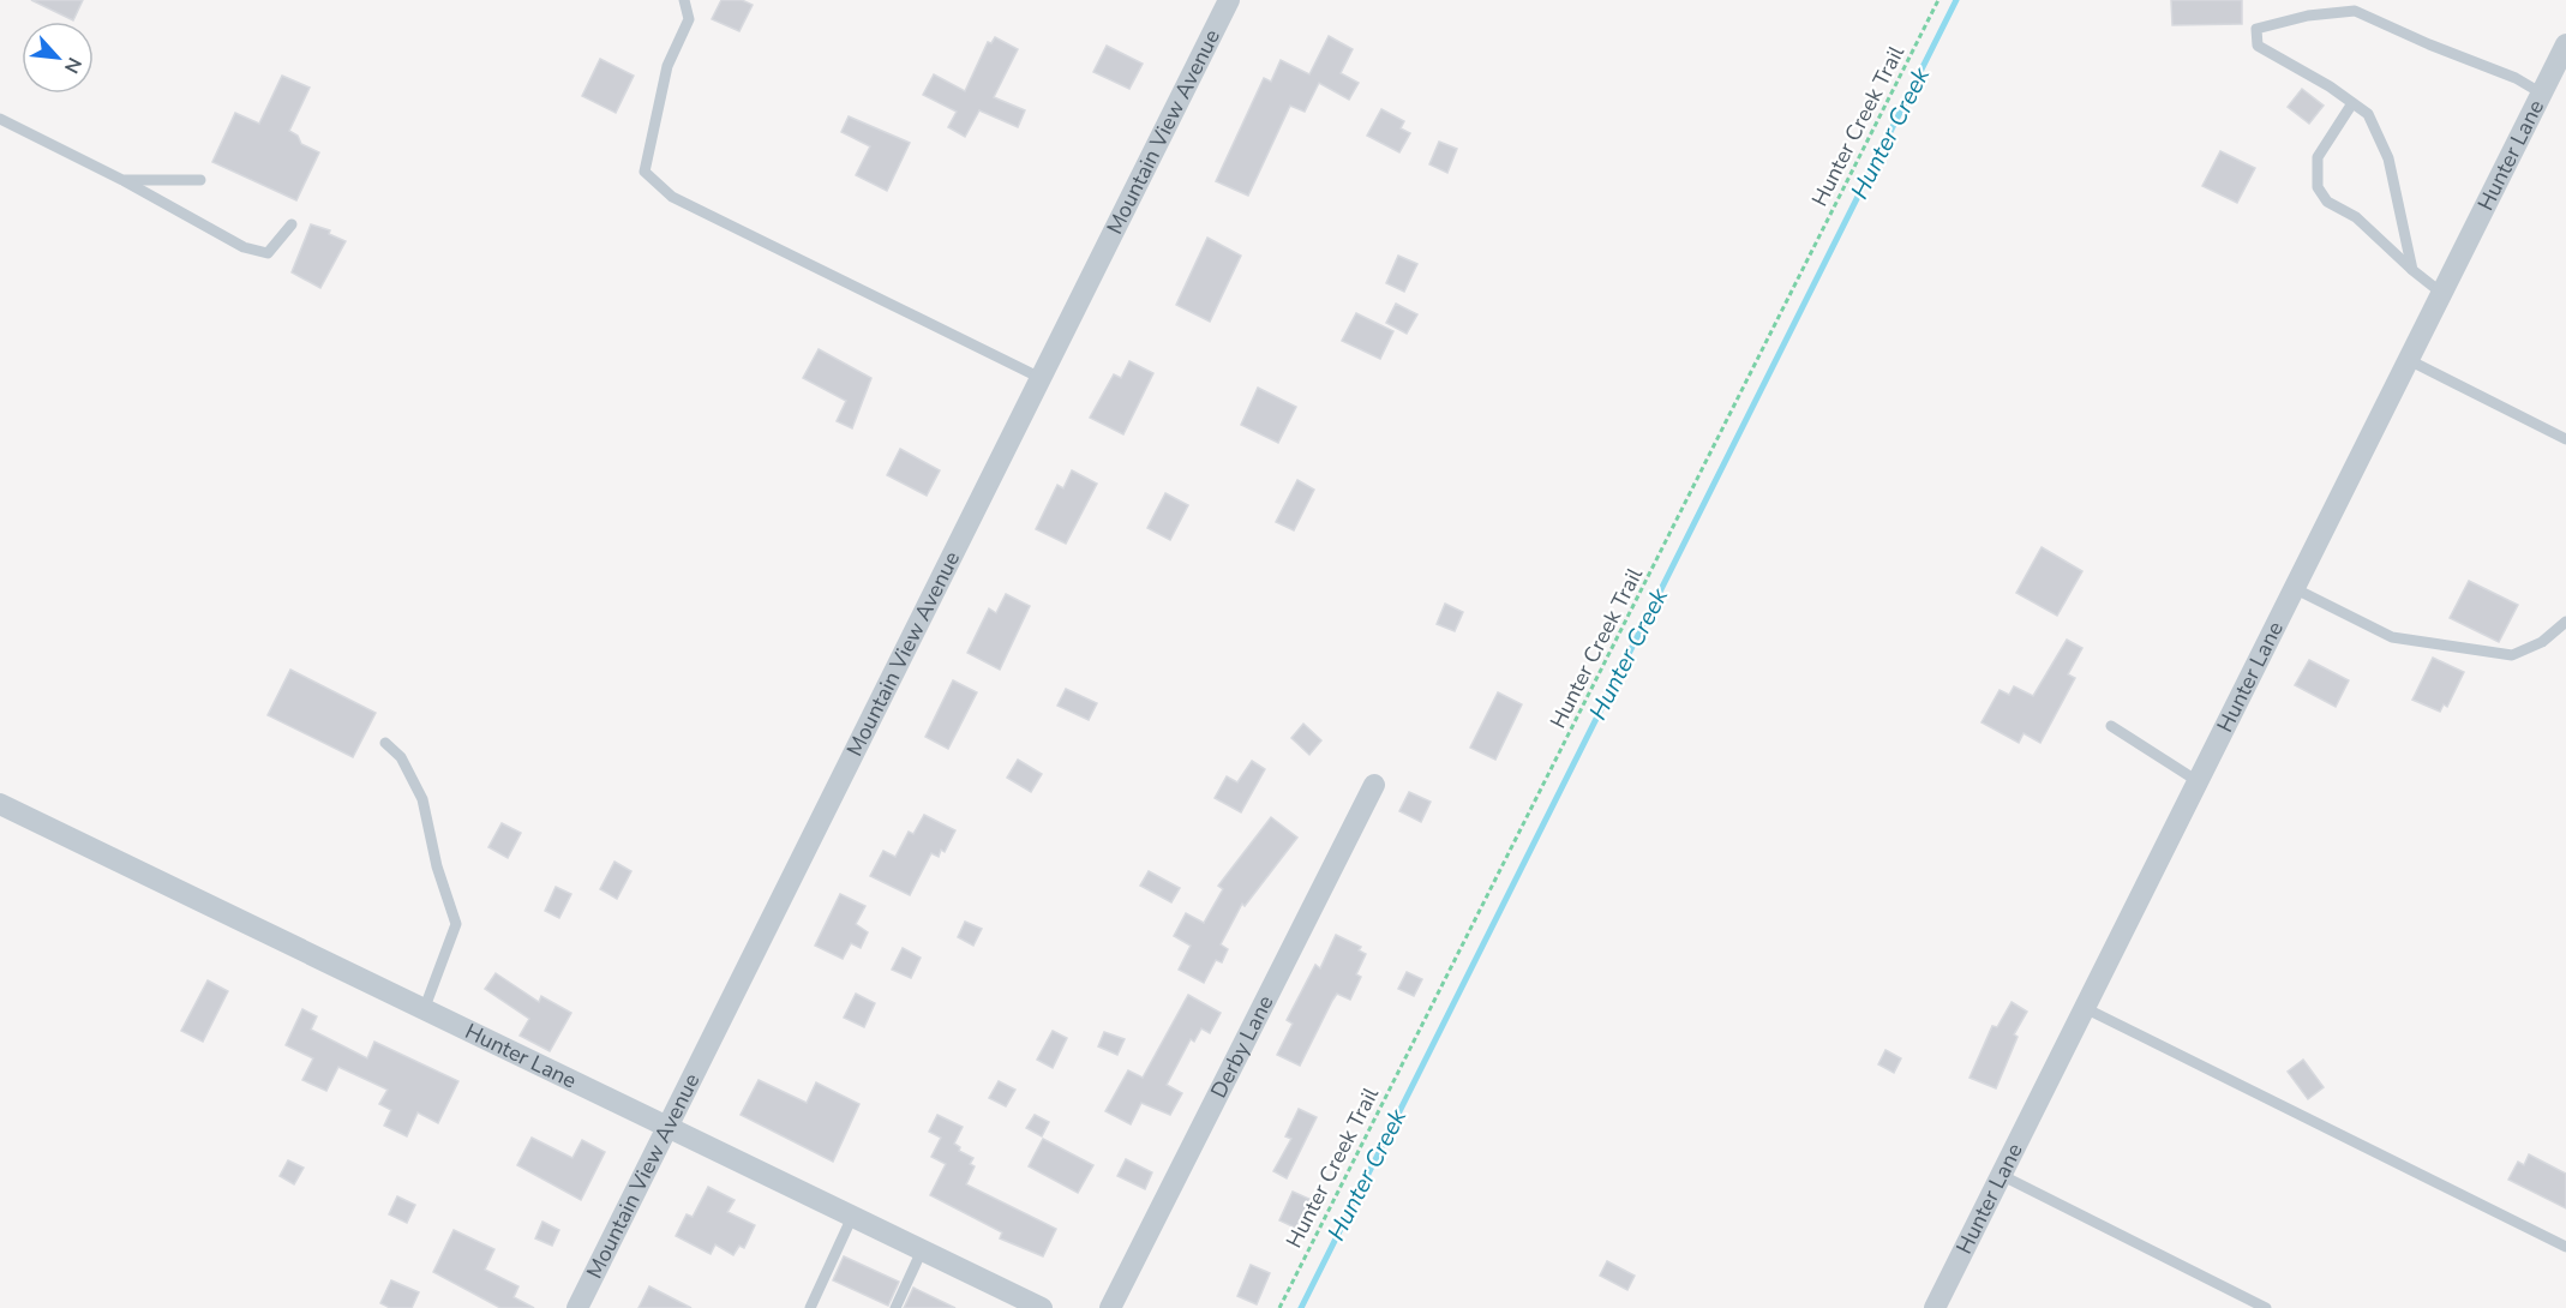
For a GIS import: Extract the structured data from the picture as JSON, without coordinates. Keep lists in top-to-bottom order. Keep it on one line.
{"streets":{"street":["Mountain View Avenue","Hunter Lane","Derby Lane"],"path":["Hunter Creek Trail"]},"crossings":[["Mountain View Avenue","Hunter Lane"]],"water":["Hunter Creek"],"north":"bottom right"}
